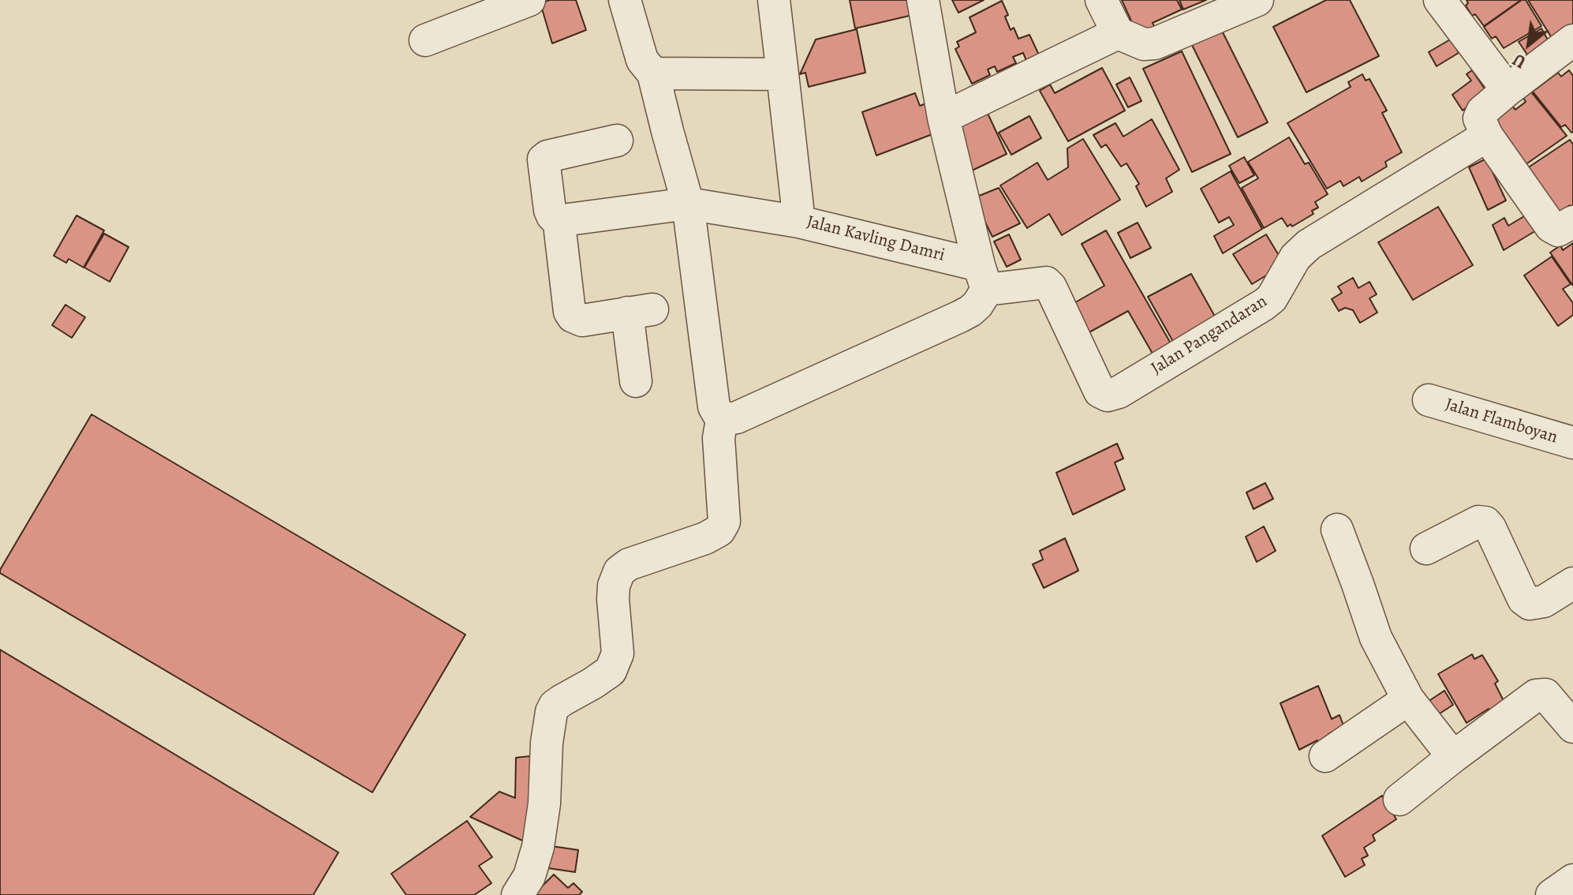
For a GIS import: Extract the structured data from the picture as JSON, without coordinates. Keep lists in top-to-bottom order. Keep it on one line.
{"streets":{"street":["Jalan Kavling Damri","Jalan Pangandaran","Jalan Flamboyan"]},"crossings":[["Jalan Kavling Damri","Jalan Pangandaran"]],"north":"bottom left"}
